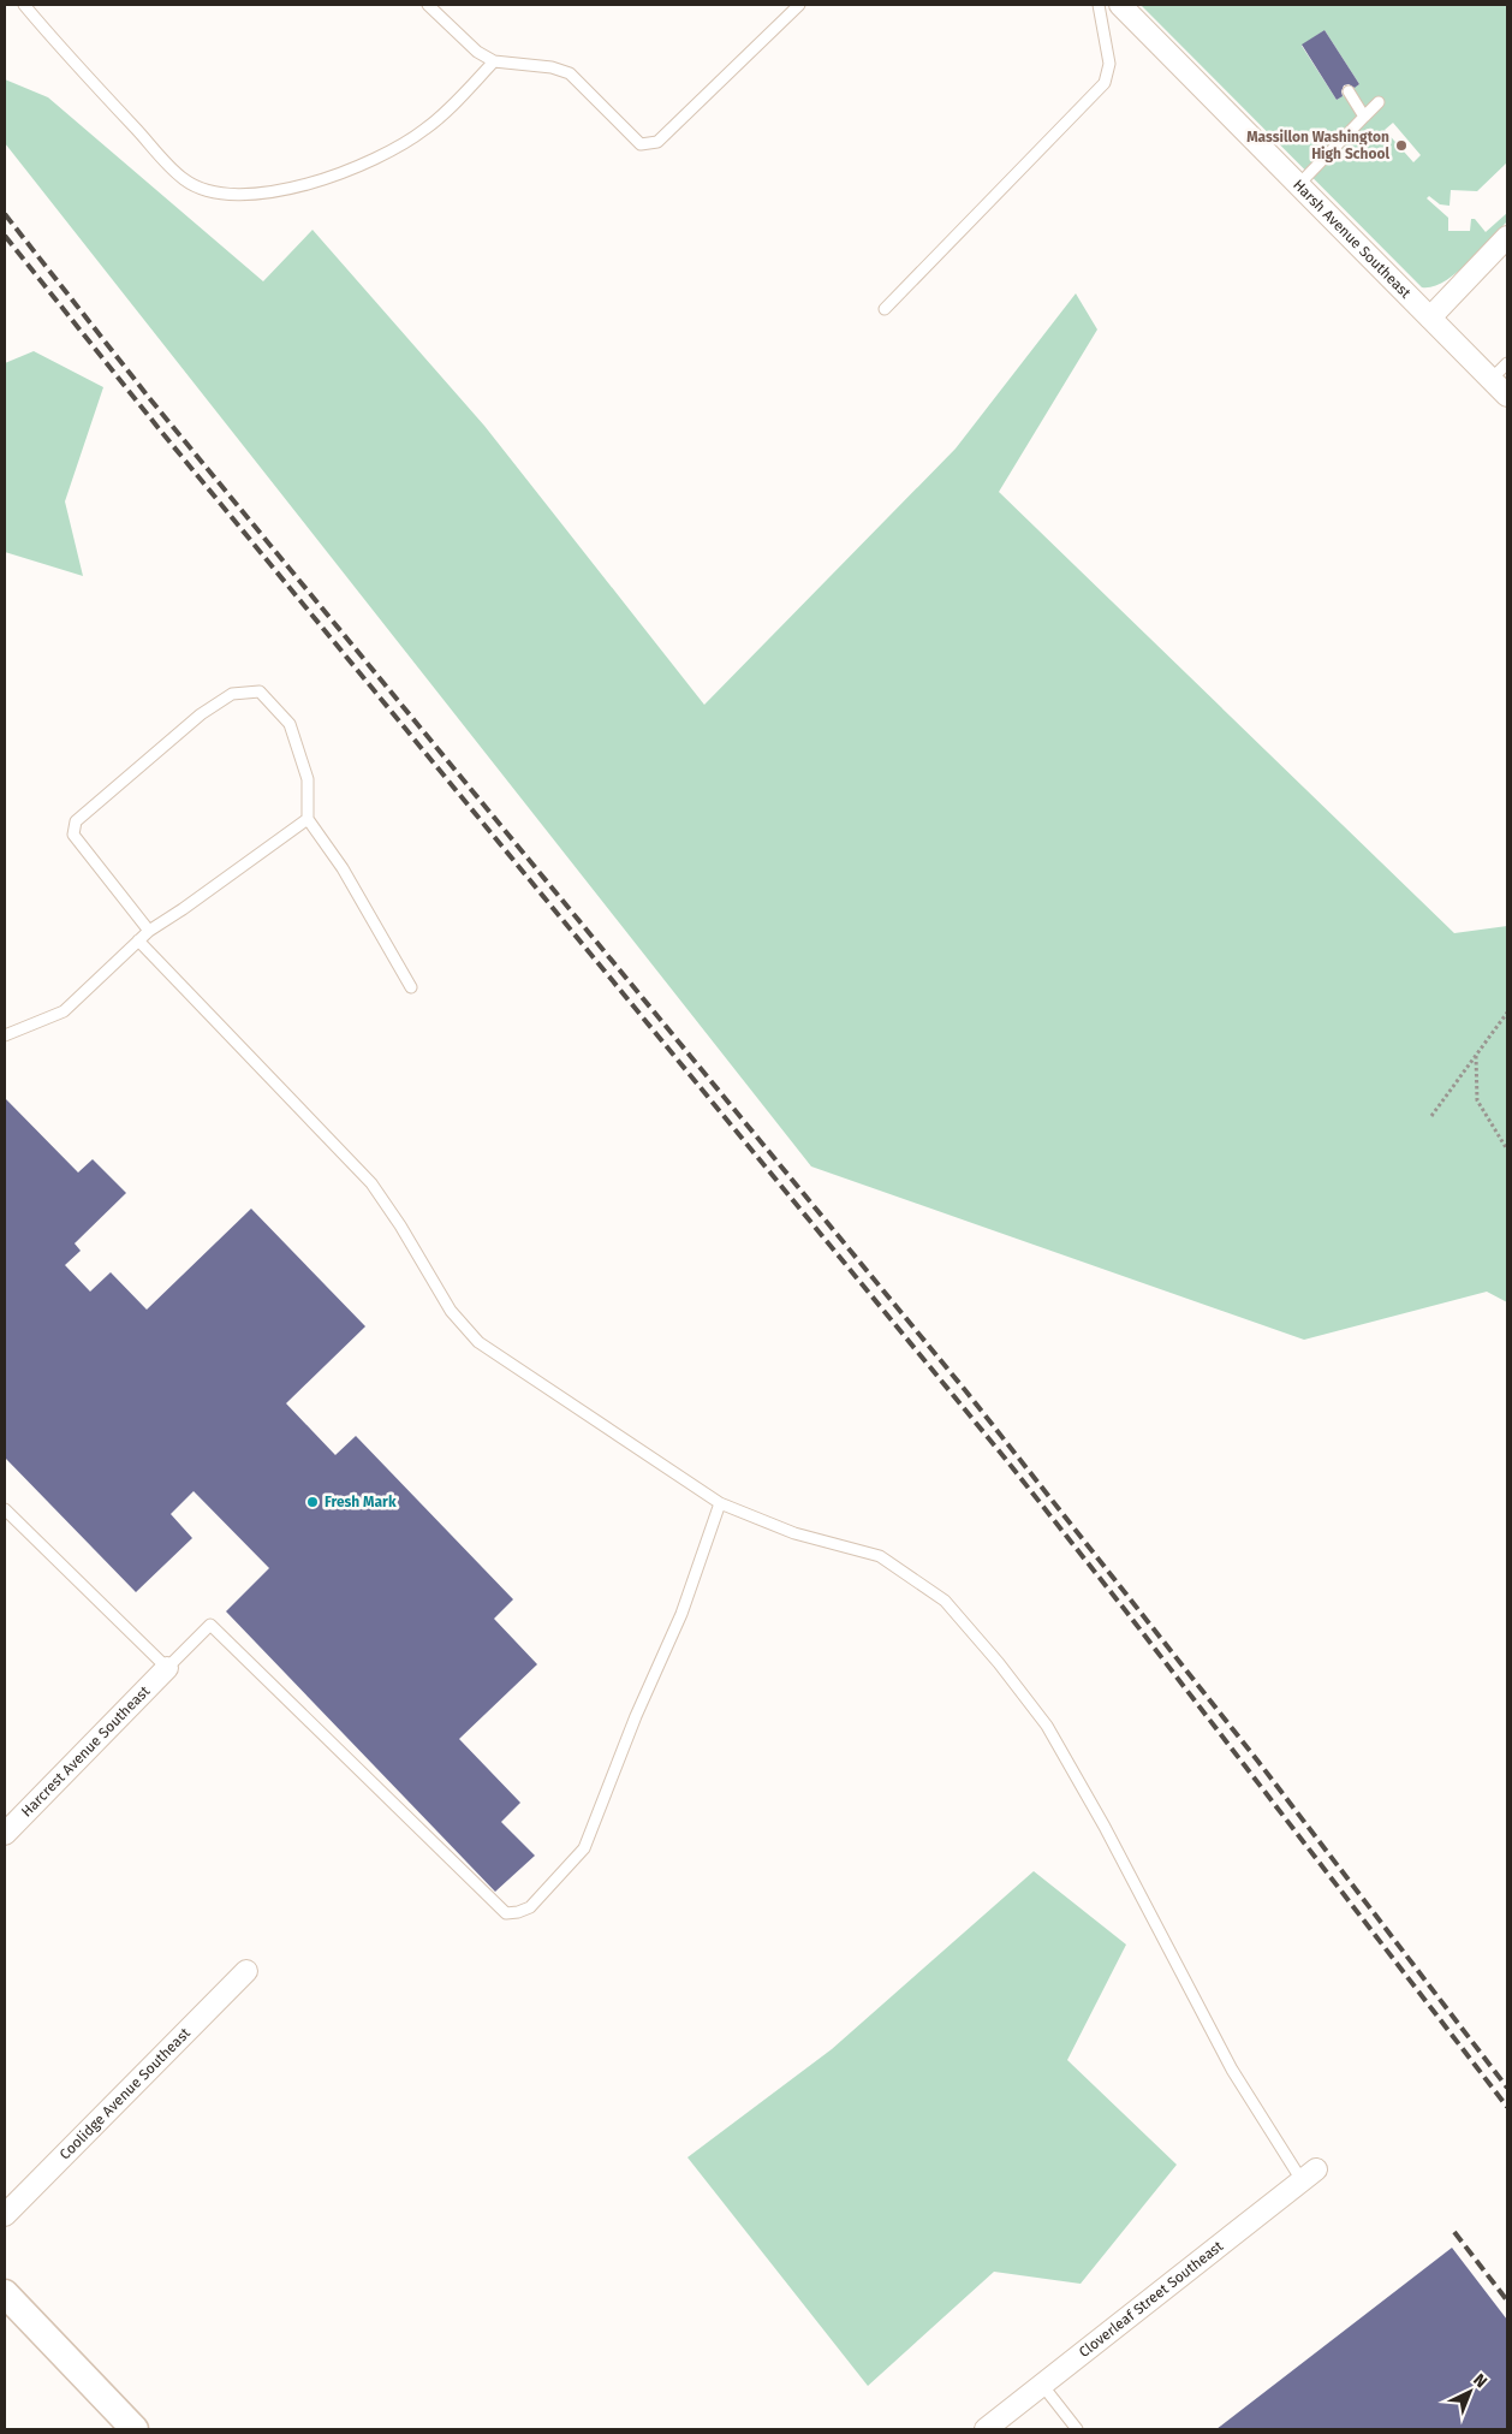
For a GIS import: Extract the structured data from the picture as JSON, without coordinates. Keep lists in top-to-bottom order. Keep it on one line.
{"streets":{"street":["Harsh Avenue Southeast","Harcrest Avenue Southeast","Coolidge Avenue Southeast","Cloverleaf Street Southeast"]},"places":["Massillon Washington High School","Fresh Mark"],"north":"top right"}
